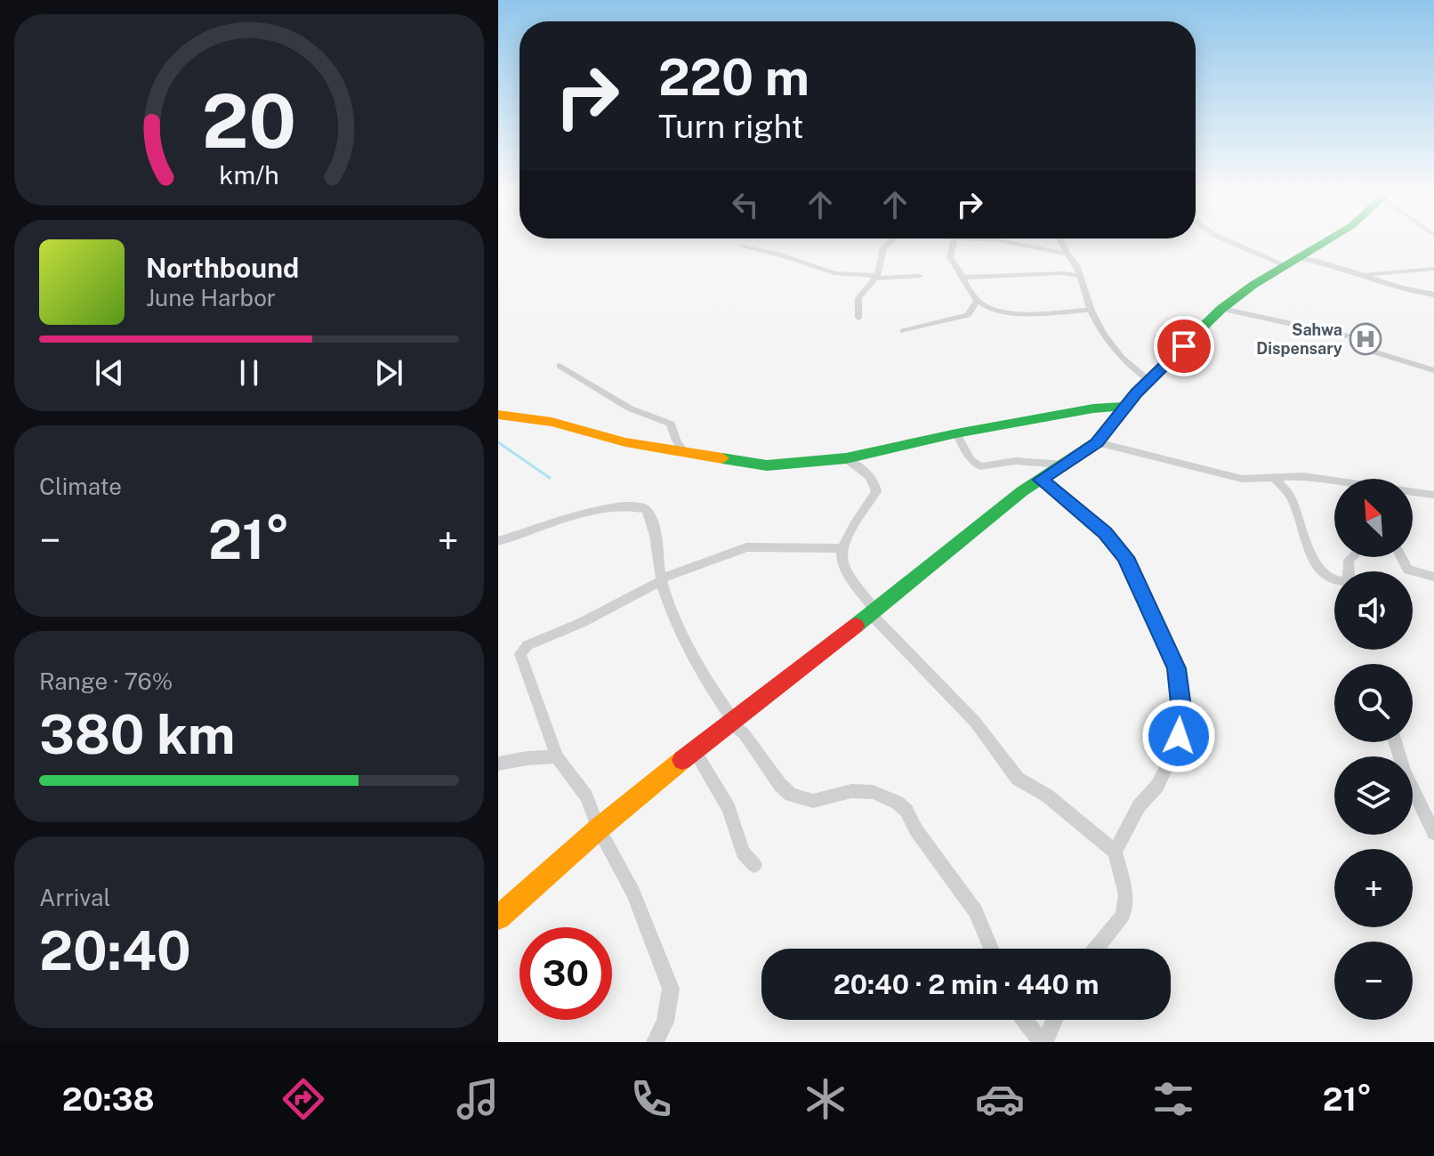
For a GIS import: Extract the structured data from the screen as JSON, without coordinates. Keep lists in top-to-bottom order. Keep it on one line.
{"places":{"hospital":["Sahwa Dispensary"]},"north":"top left","page":{"turn":["220 m","Turn right"],"song":["Northbound","June Harbor"],"tile":["Climate",["Range · 76%","380 km"],["Arrival","20:40"]],"map_buttons":["+","−"],"heat":["−","21°","+"],"limit":"30","trip":"20:40 · 2 min · 440 m","tabs":["20:38","21°"],"gauge":["20","km/h"]}}
